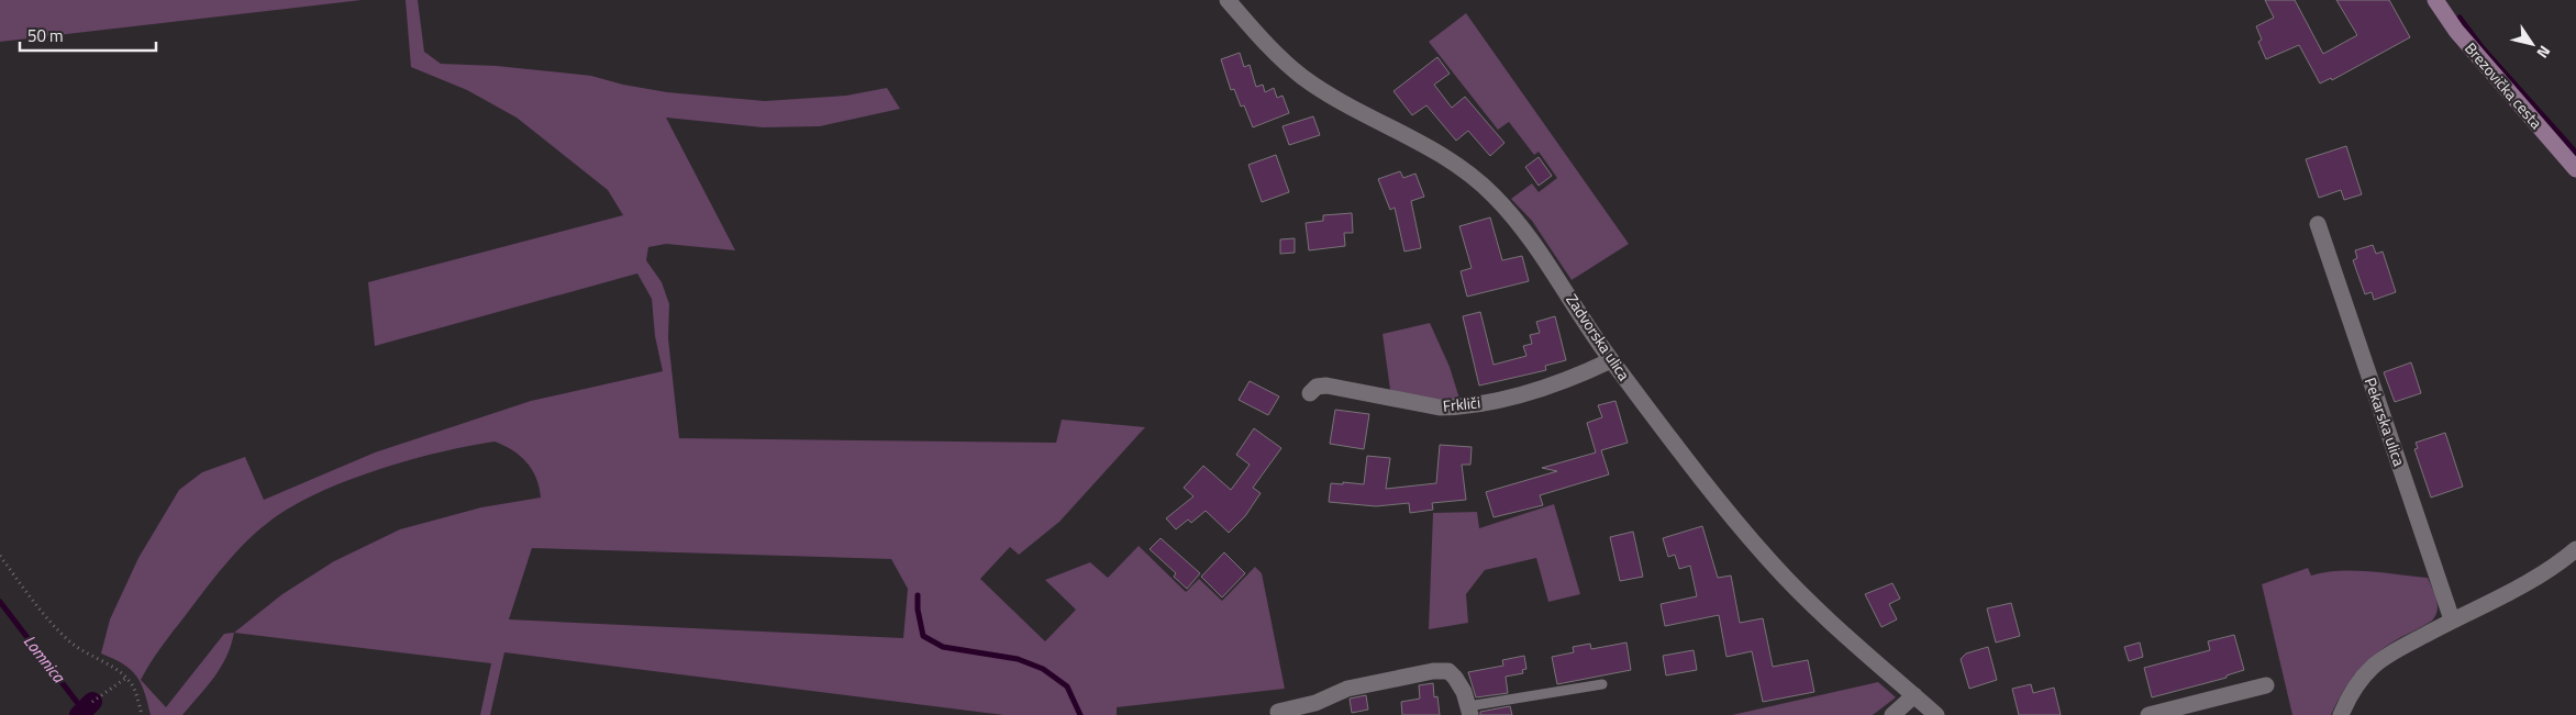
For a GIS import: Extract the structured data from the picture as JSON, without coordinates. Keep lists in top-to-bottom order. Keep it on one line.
{"streets":{"main road":["Brezovička cesta"],"street":["Zadvorska ulica","Frkliči","Pekarska ulica"]},"crossings":[["Zadvorska ulica","Frkliči"]],"water":["Lomnica"],"scale_bar":"50 m","north":"bottom right"}
